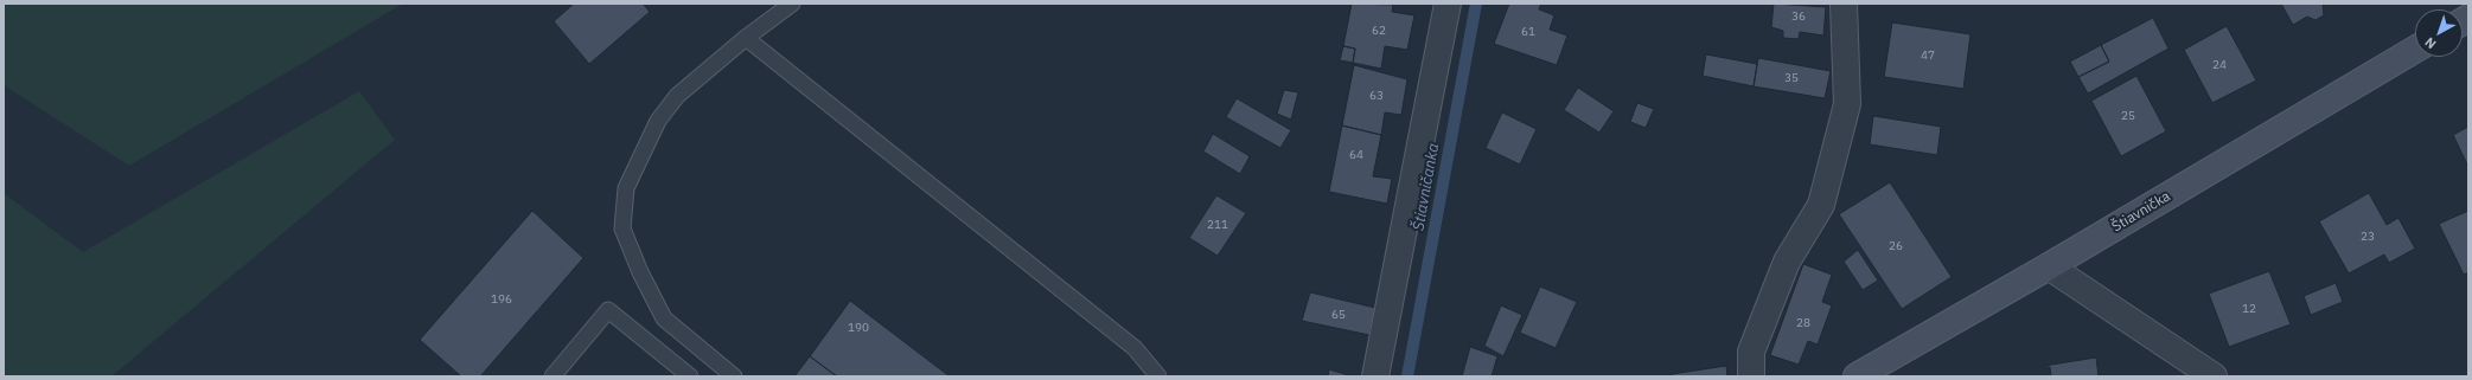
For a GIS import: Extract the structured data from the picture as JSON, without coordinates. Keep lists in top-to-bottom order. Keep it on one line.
{"streets":{"street":["Štiavnička"]},"water":["Štiavničanka"],"house_numbers":["36","62","61","47","24","35","63","25","64","211","23","26","196","12","65","28","190"],"north":"bottom left"}
